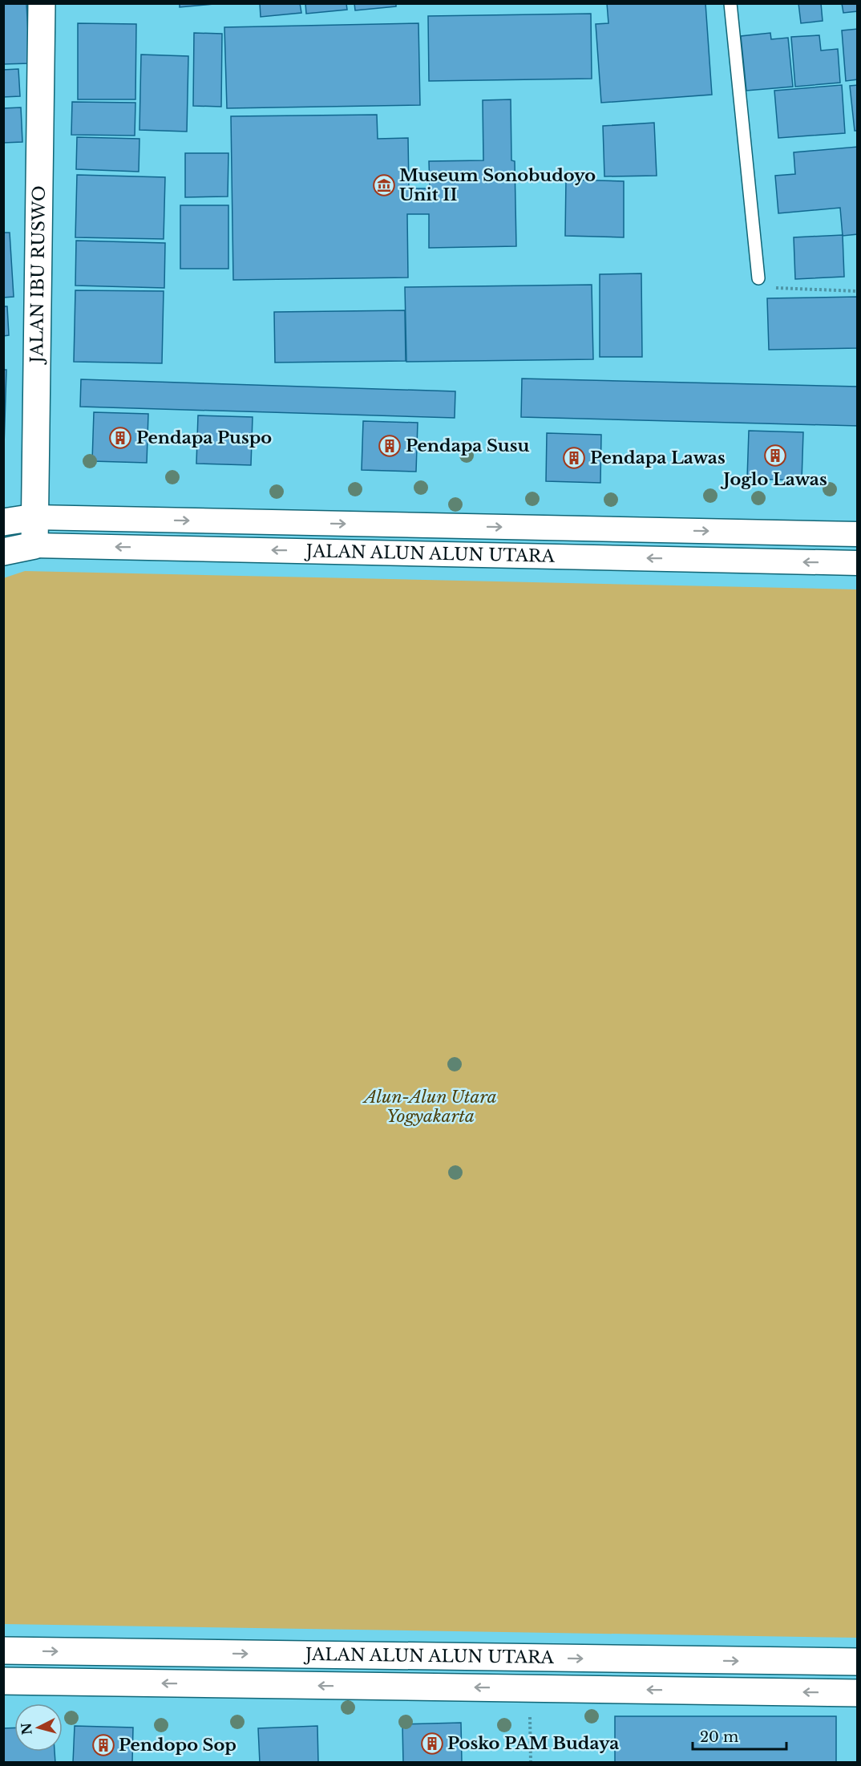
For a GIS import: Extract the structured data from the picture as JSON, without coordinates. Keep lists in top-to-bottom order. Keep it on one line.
{"streets":{"street":["JALAN IBU RUSWO","JALAN ALUN ALUN UTARA"]},"crossings":[["JALAN IBU RUSWO","JALAN ALUN ALUN UTARA"]],"parks":["Alun-Alun Utara Yogyakarta"],"places":{"museum":["Museum Sonobudoyo Unit II"],"building":["Pendapa Puspo","Pendapa Susu","Joglo Lawas","Pendapa Lawas","Posko PAM Budaya","Pendopo Sop"]},"scale_bar":"20 m","north":"left"}
